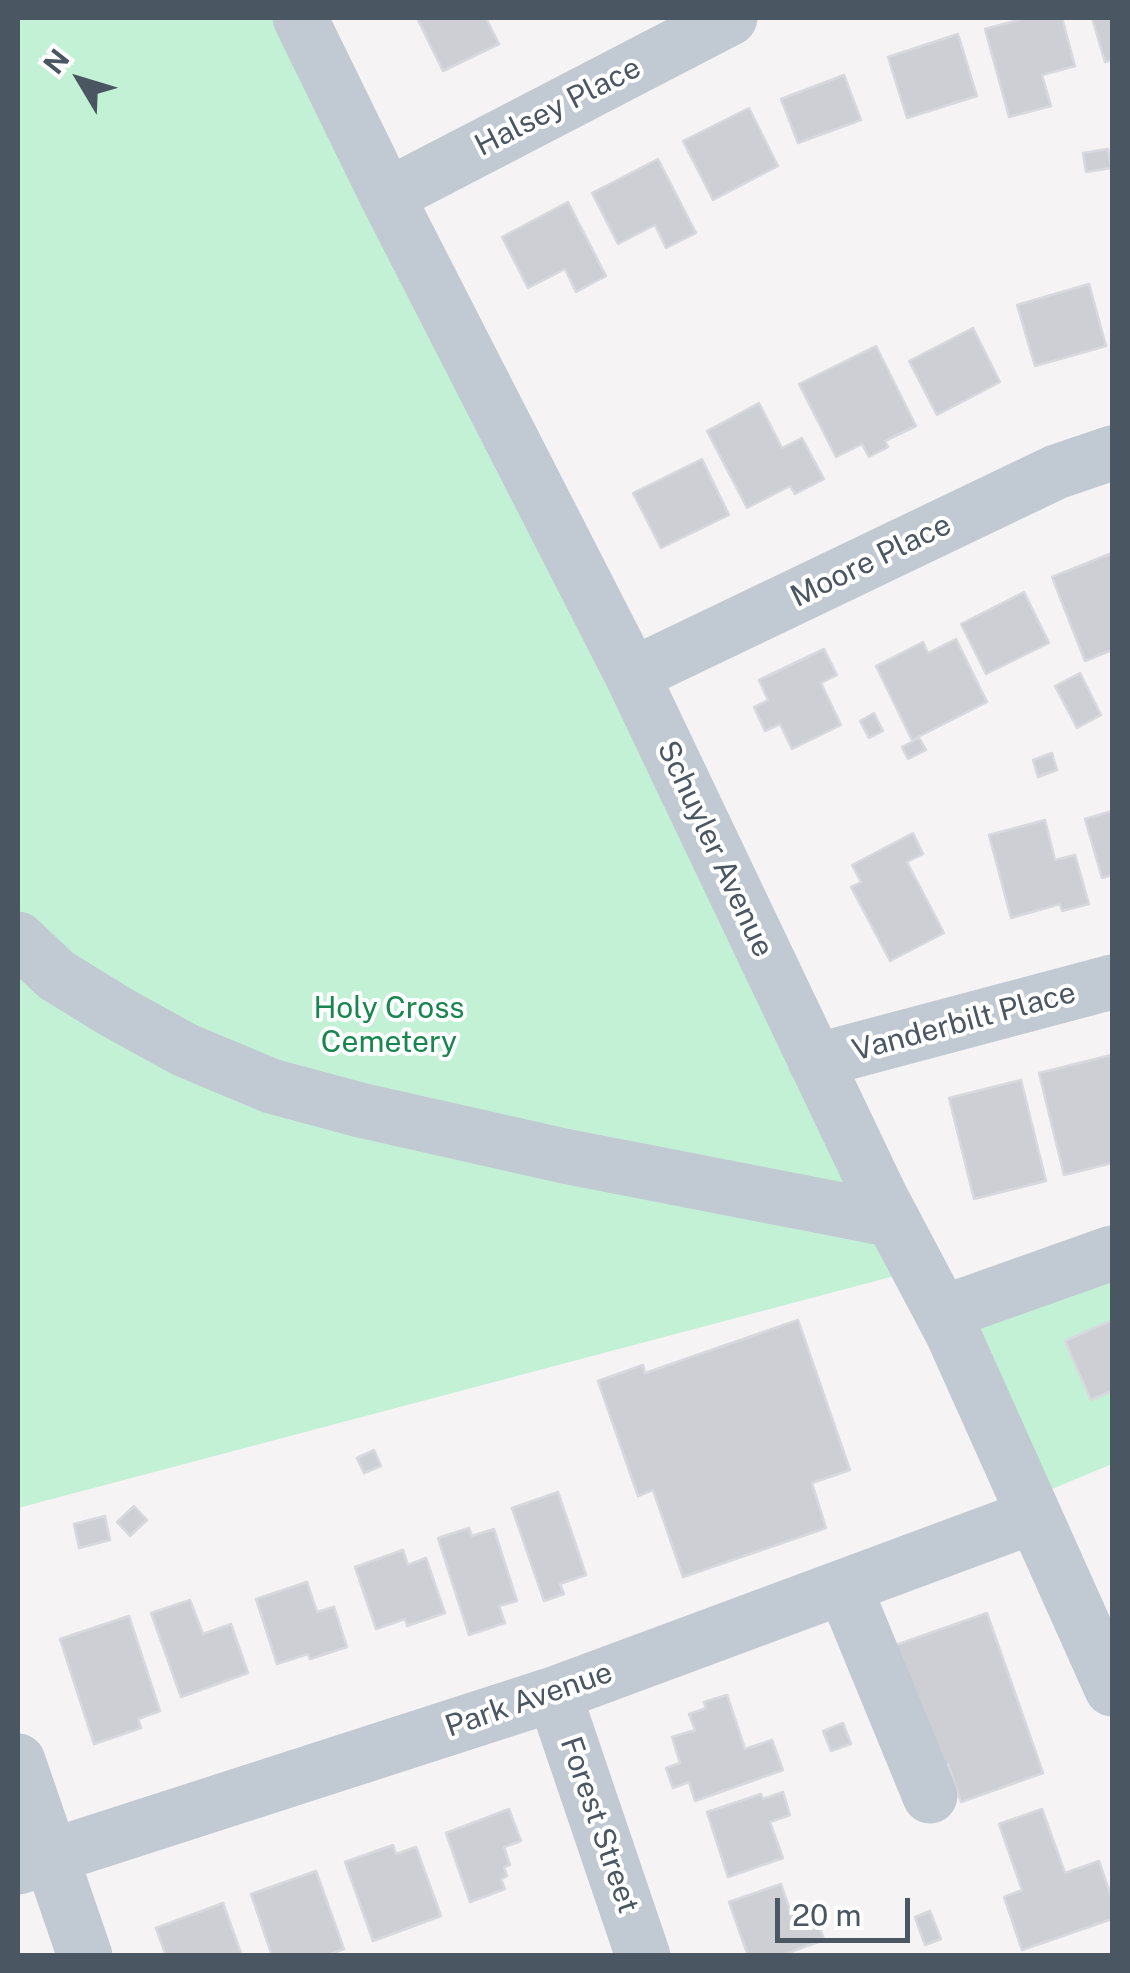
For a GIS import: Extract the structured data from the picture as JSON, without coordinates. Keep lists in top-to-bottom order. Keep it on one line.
{"streets":{"street":["Halsey Place","Moore Place","Schuyler Avenue","Vanderbilt Place","Park Avenue","Forest Street"]},"crossings":[["Halsey Place","Schuyler Avenue"],["Moore Place","Schuyler Avenue"],["Schuyler Avenue","Vanderbilt Place"],["Schuyler Avenue","Park Avenue"],["Park Avenue","Forest Street"]],"parks":["Holy Cross Cemetery"],"scale_bar":"20 m","north":"top left"}
